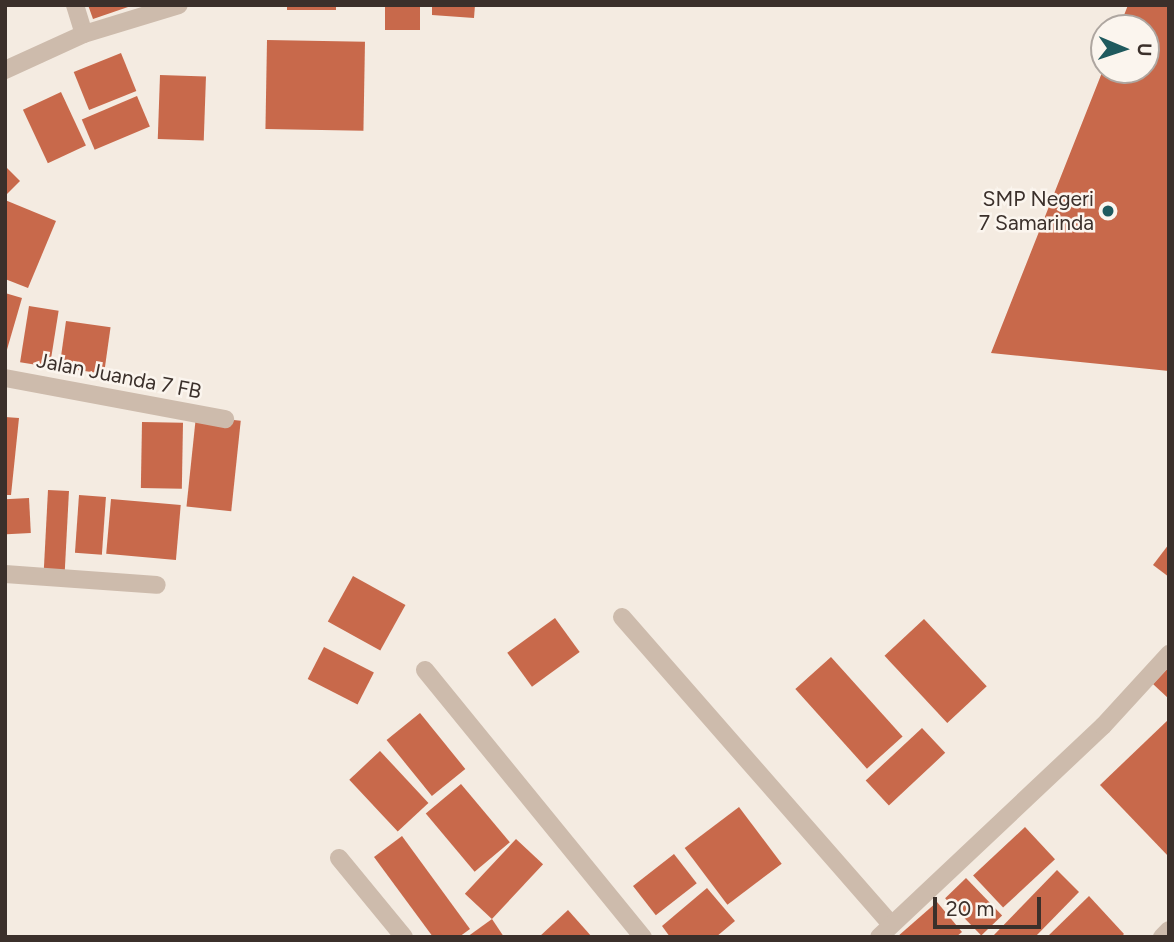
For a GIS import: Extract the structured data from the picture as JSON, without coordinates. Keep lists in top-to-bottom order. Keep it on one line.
{"streets":{"street":["Jalan Juanda 7 FB"]},"places":["SMP Negeri 7 Samarinda"],"scale_bar":"20 m","north":"right"}
